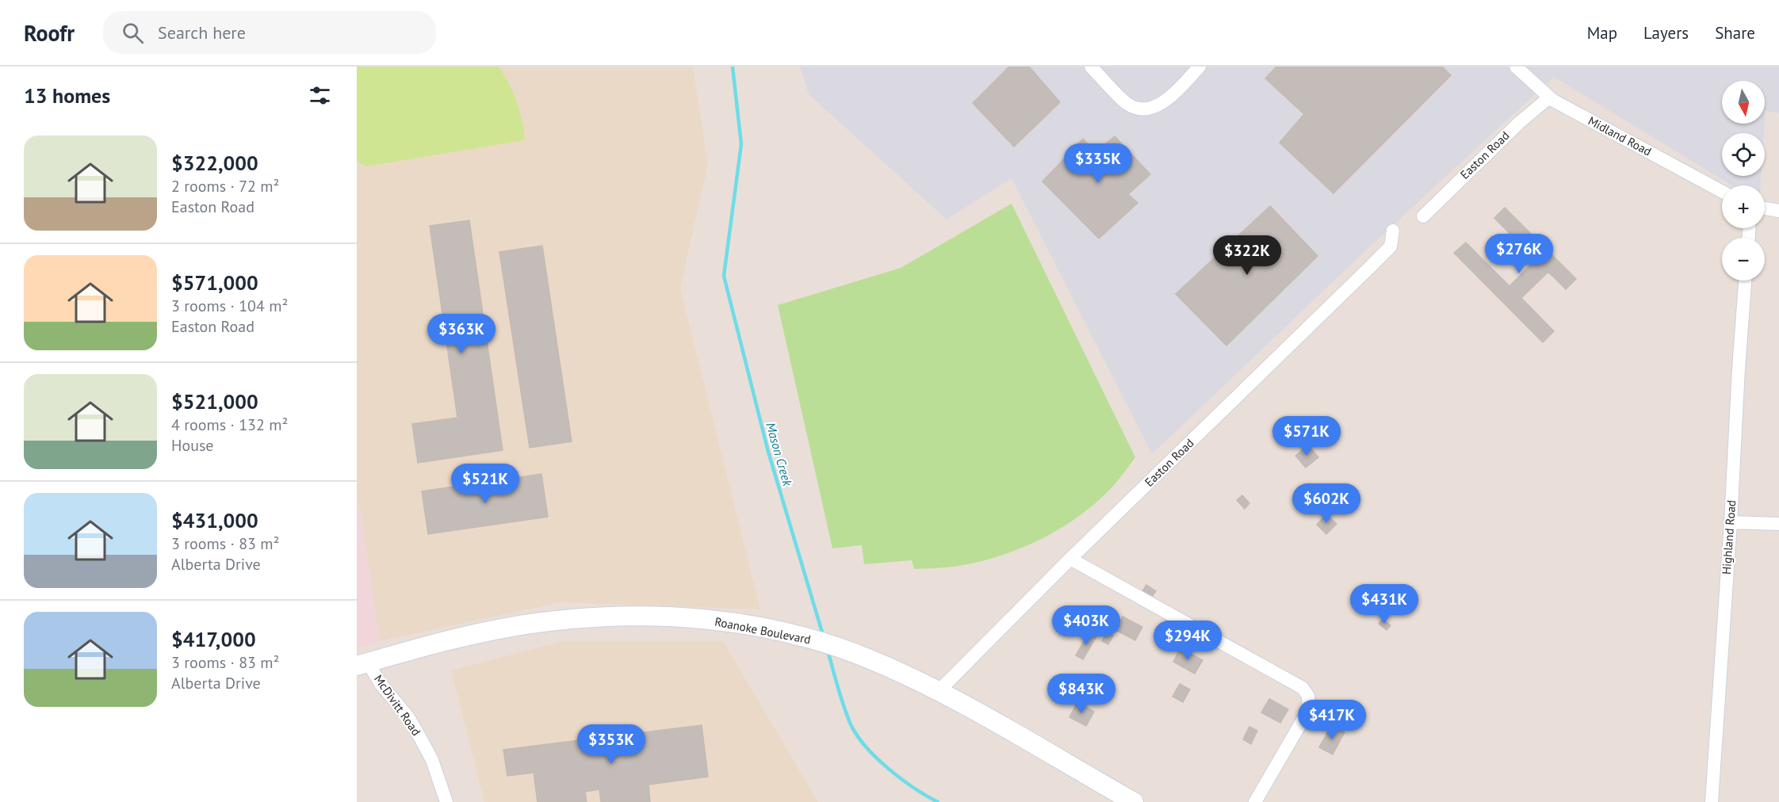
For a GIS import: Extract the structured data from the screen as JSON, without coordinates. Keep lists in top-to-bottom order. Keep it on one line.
{"streets":{"main road":["Roanoke Boulevard"],"street":["Midland Road","Easton Road","Highland Road","McDivitt Road"]},"crossings":[["Midland Road","Easton Road"],["Easton Road","Roanoke Boulevard"],["Roanoke Boulevard","McDivitt Road"]],"water":["Mason Creek"],"north":"bottom","page":{"header":"Roofr","search":"Search here","nav":["Map","Layers","Share"],"heading":"13 homes","map_buttons":["+","−"],"list":[{"name":"$322,000","note":"2 rooms · 72 m² · Easton Road"},{"name":"$571,000","note":"3 rooms · 104 m² · Easton Road"},{"name":"$521,000","note":"4 rooms · 132 m² · House"},{"name":"$431,000","note":"3 rooms · 83 m² · Alberta Drive"},{"name":"$417,000","note":"3 rooms · 83 m² · Alberta Drive"}],"price":["$335K","$276K","$322K","$363K","$571K","$521K","$602K","$431K","$403K","$294K","$843K","$417K","$353K"]}}
